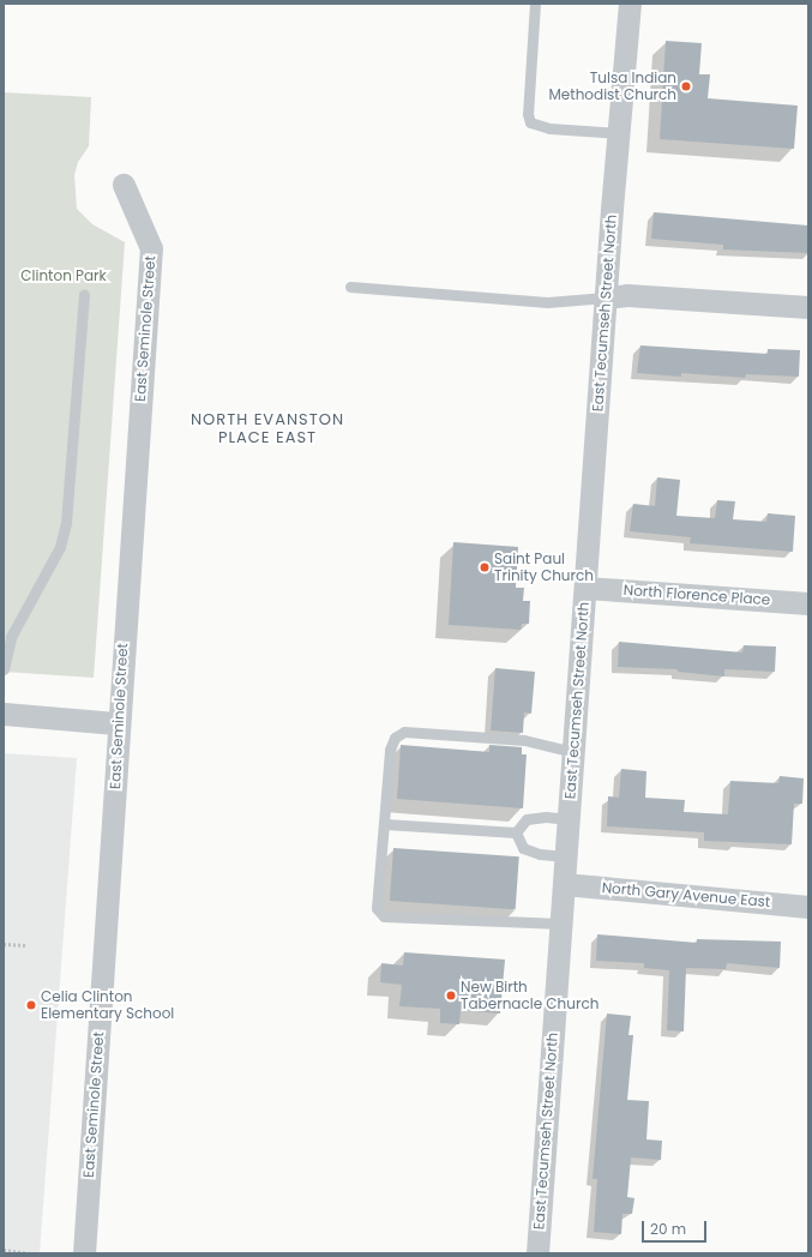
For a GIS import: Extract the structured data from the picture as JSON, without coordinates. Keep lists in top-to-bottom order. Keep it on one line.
{"streets":{"street":["East Tecumseh Street North","East Seminole Street","North Florence Place","North Gary Avenue East"]},"crossings":[["East Tecumseh Street North","North Florence Place"],["East Tecumseh Street North","North Gary Avenue East"]],"districts":["NORTH EVANSTON PLACE EAST"],"parks":["Clinton Park"],"places":["Tulsa Indian Methodist Church","Saint Paul Trinity Church","New Birth Tabernacle Church","Celia Clinton Elementary School"],"scale_bar":"20 m"}
